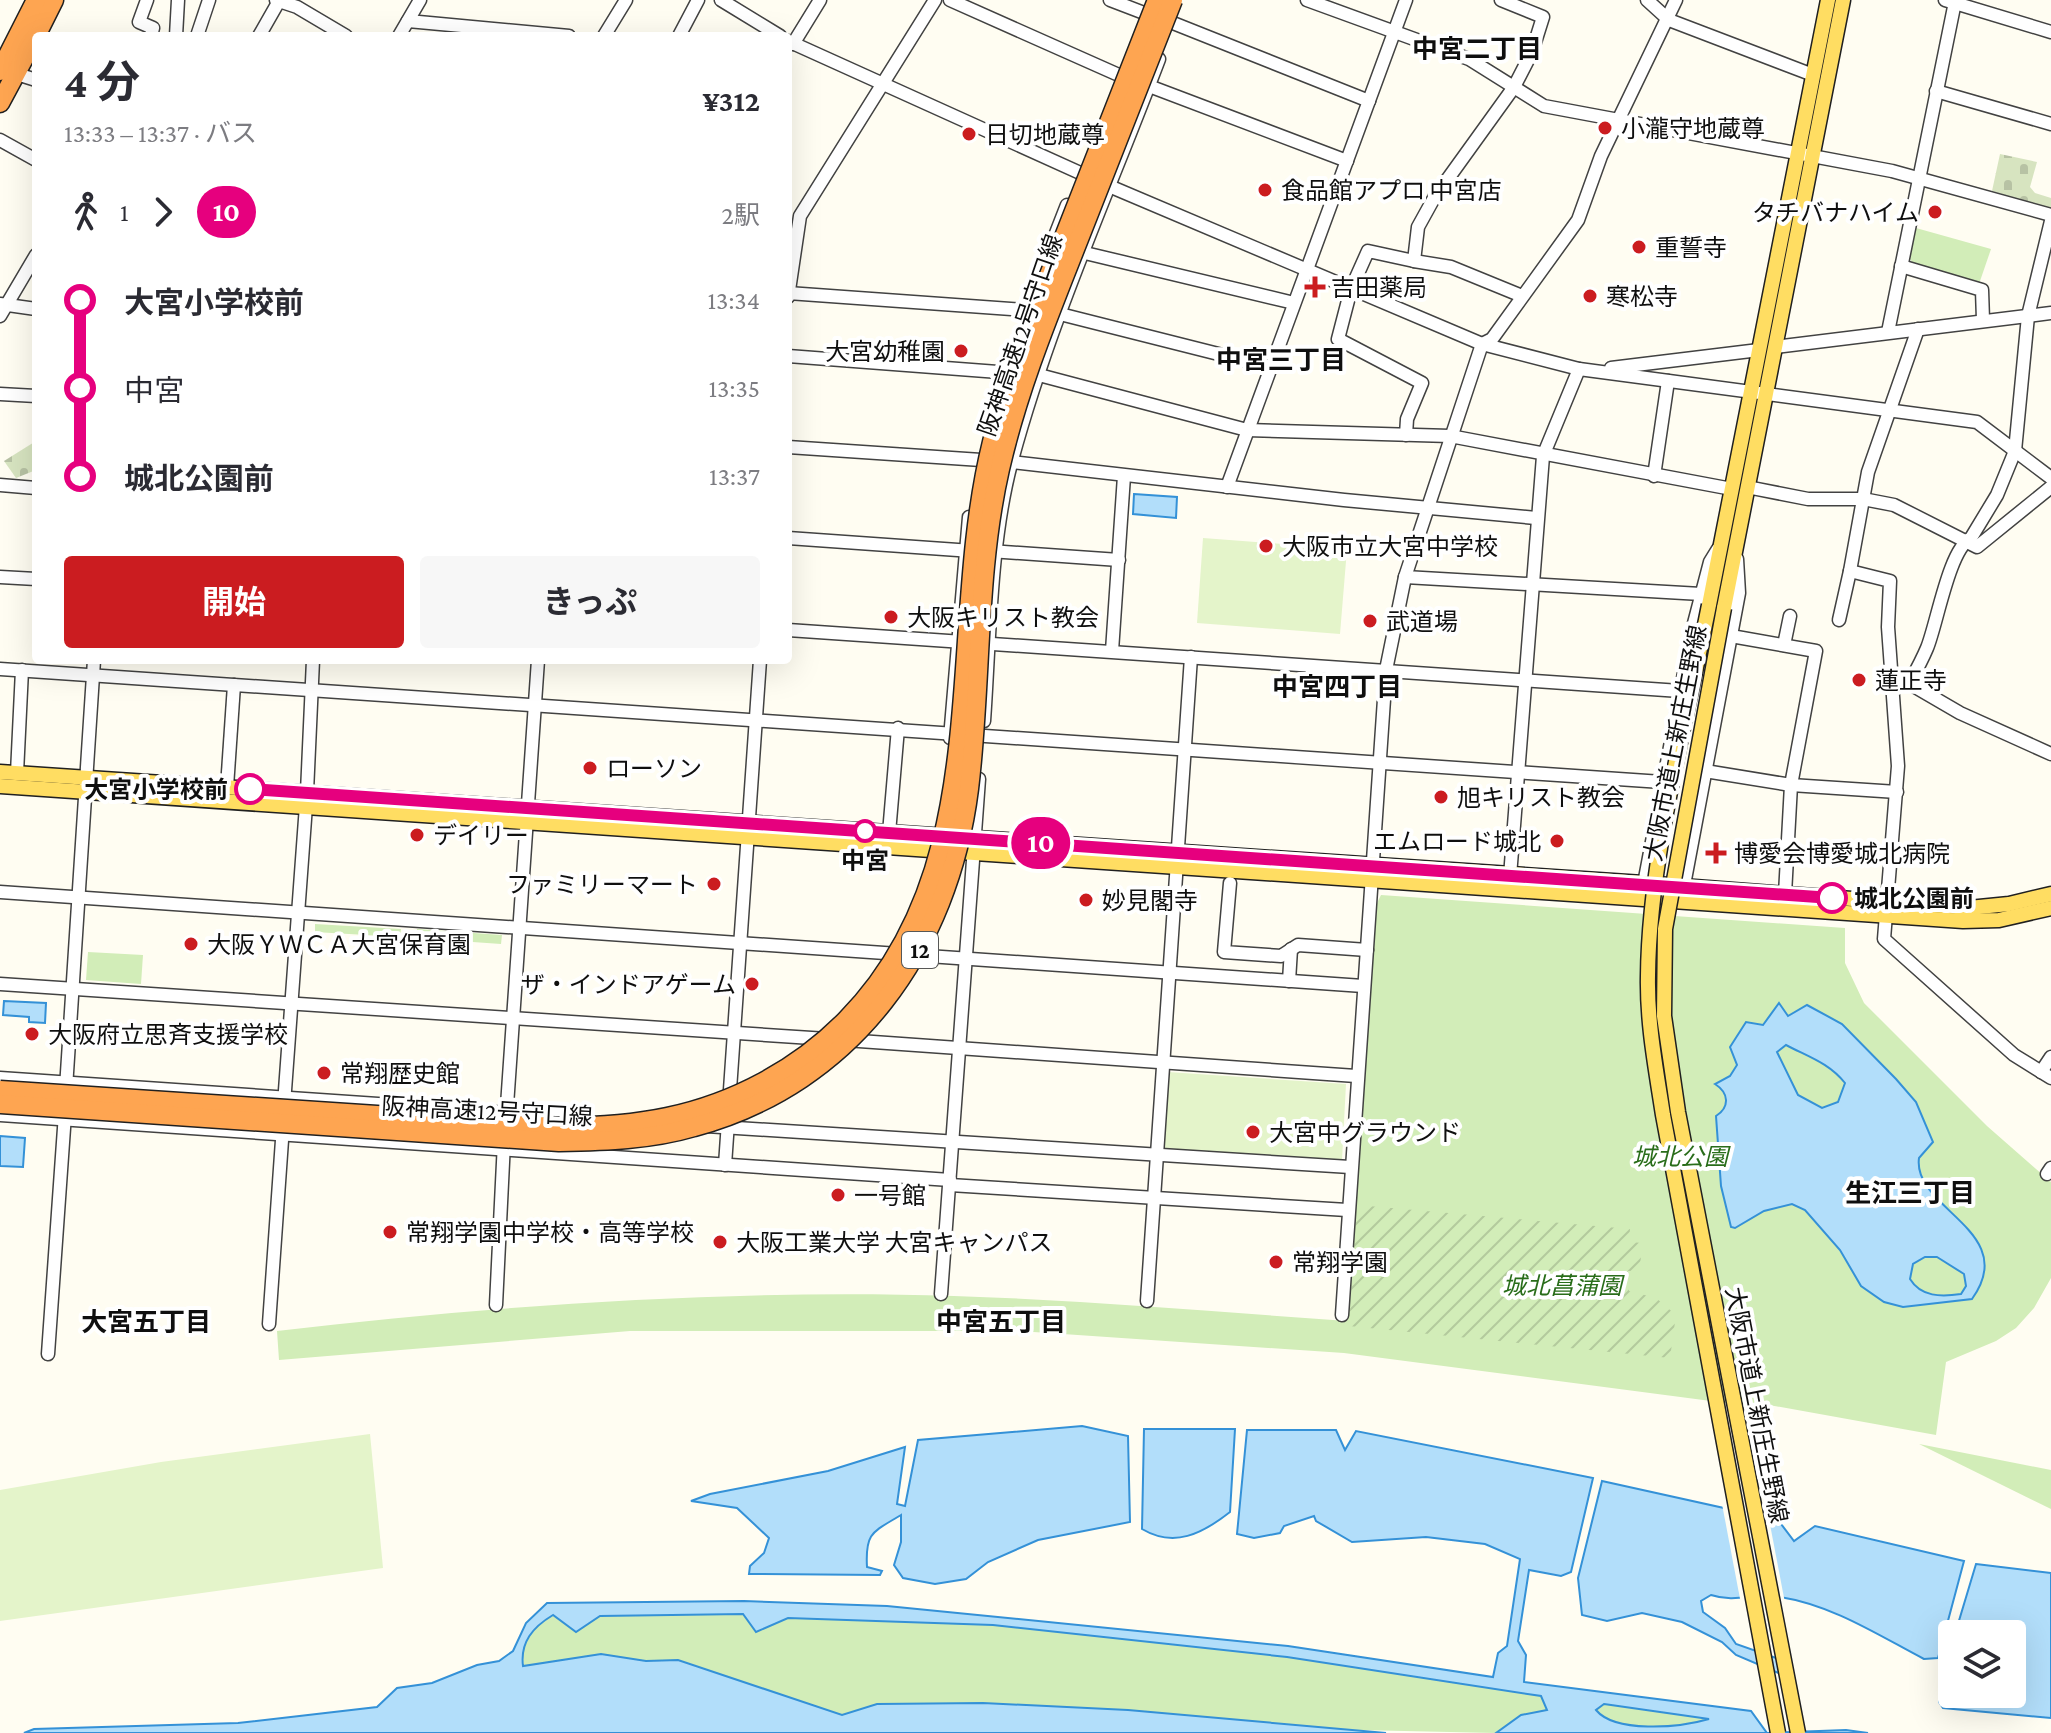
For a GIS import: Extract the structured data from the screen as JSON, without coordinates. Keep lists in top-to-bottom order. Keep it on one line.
{"streets":{"highway":["阪神高速12号守口線","12"],"main road":["大阪市道上新庄生野線"]},"districts":["中宮二丁目","中宮三丁目","中宮四丁目","生江三丁目","大宮五丁目","中宮五丁目"],"parks":["城北公園","城北菖蒲園"],"places":{"other":["小瀧守地蔵尊","日切地蔵尊","食品館アプロ 中宮店","タチバナハイム","重誓寺","寒松寺","大宮幼稚園","大阪市立大宮中学校","大阪キリスト教会","武道場","蓮正寺","ローソン","大宮小学校前","旭キリスト教会","中宮","デイリー","エムロード城北","ファミリーマート","城北公園前","妙見閣寺","大阪ＹＷＣＡ大宮保育園","ザ・インドアゲーム","大阪府立思斉支援学校","常翔歴史館","大宮中グラウンド","一号館","常翔学園中学校・高等学校","大阪工業大学 大宮キャンパス","常翔学園"],"health":["吉田薬局","博愛会博愛城北病院"]},"lines":["bus line 10"],"page":{"on_map":"10","heading":["4 分","13:33 – 13:37 · バス","¥312"],"legs":["1","10","2駅"],"list":[{"name":"大宮小学校前","value":"13:34"},{"name":"中宮","value":"13:35"},{"name":"城北公園前","value":"13:37"}],"buttons":["開始","きっぷ"]}}
